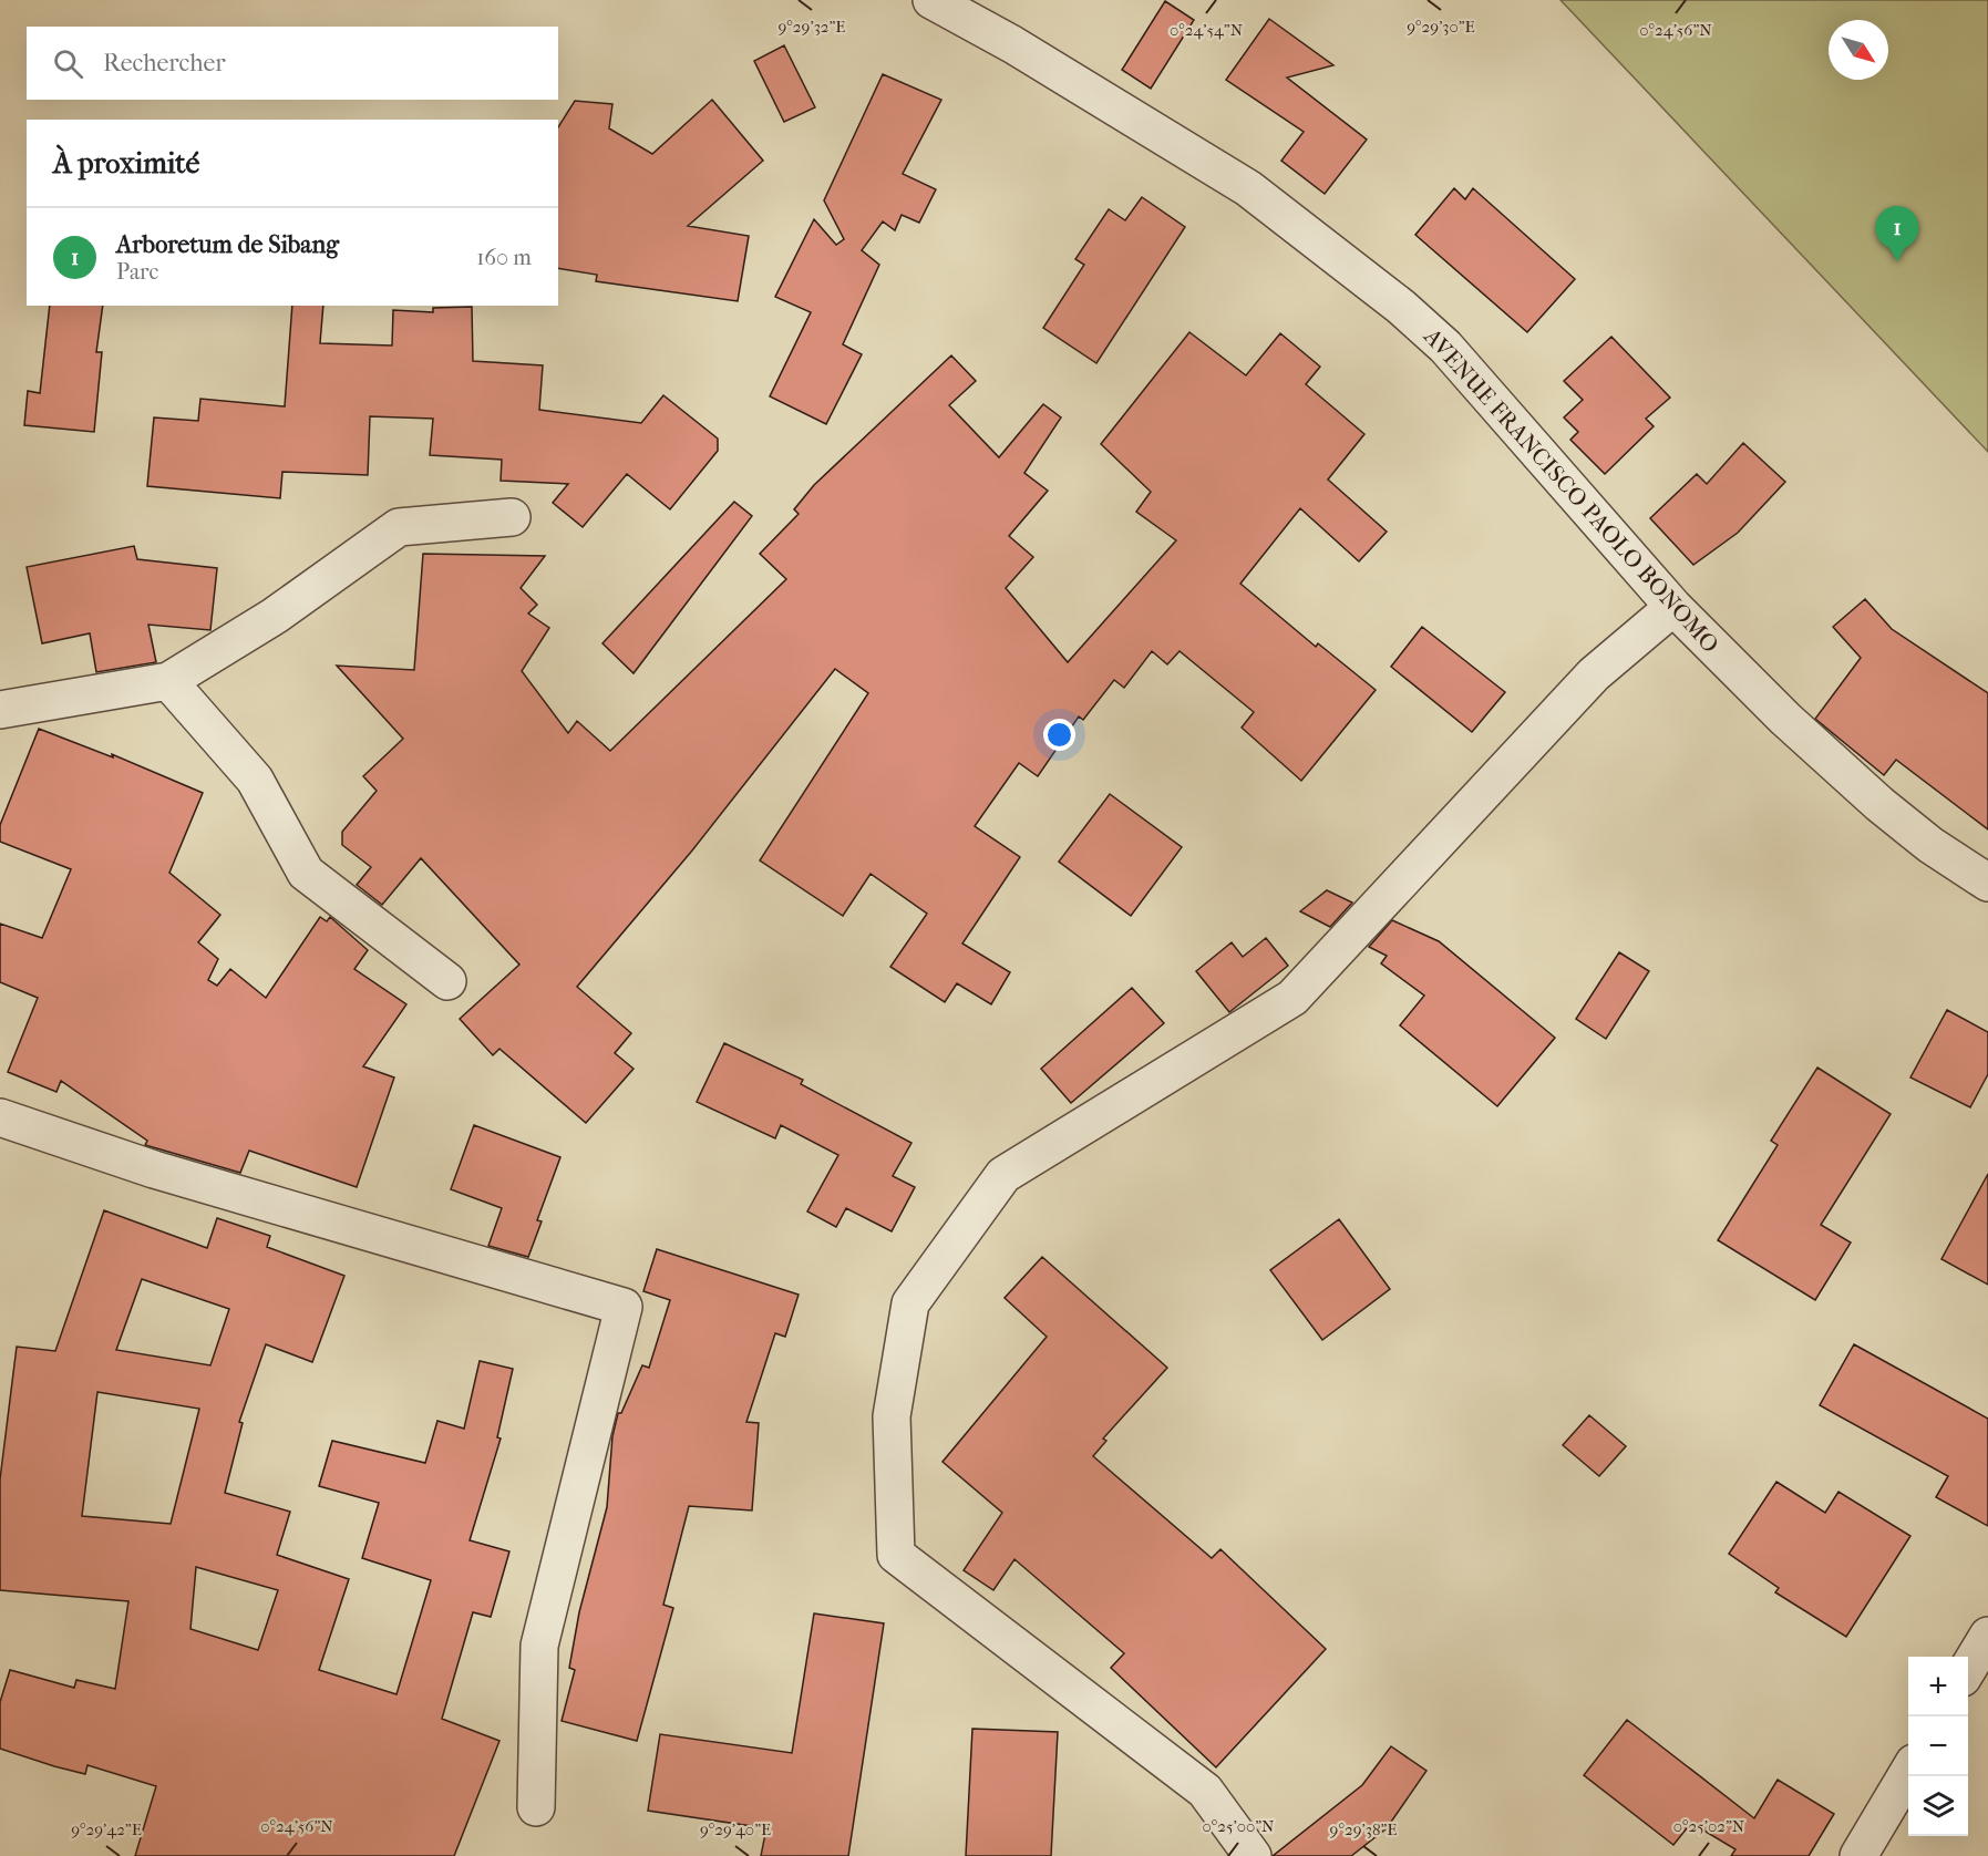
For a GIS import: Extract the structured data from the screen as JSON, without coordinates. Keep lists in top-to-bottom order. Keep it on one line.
{"streets":{"street":["AVENUE FRANCISCO PAOLO BONOMO"]},"north":"bottom right","page":{"search":"Rechercher","heading":"À proximité","pins":"1","list":[{"mark":"1","name":"Arboretum de Sibang","note":"Parc","value":"160 m"}],"map_buttons":["+","−"]},"coordinates":["9°29'32\"E","9°29'30\"E","0°24'54\"N","0°24'56\"N","0°25'00\"N","0°25'02\"N","9°29'42\"E","9°29'40\"E","9°29'38\"E"]}
